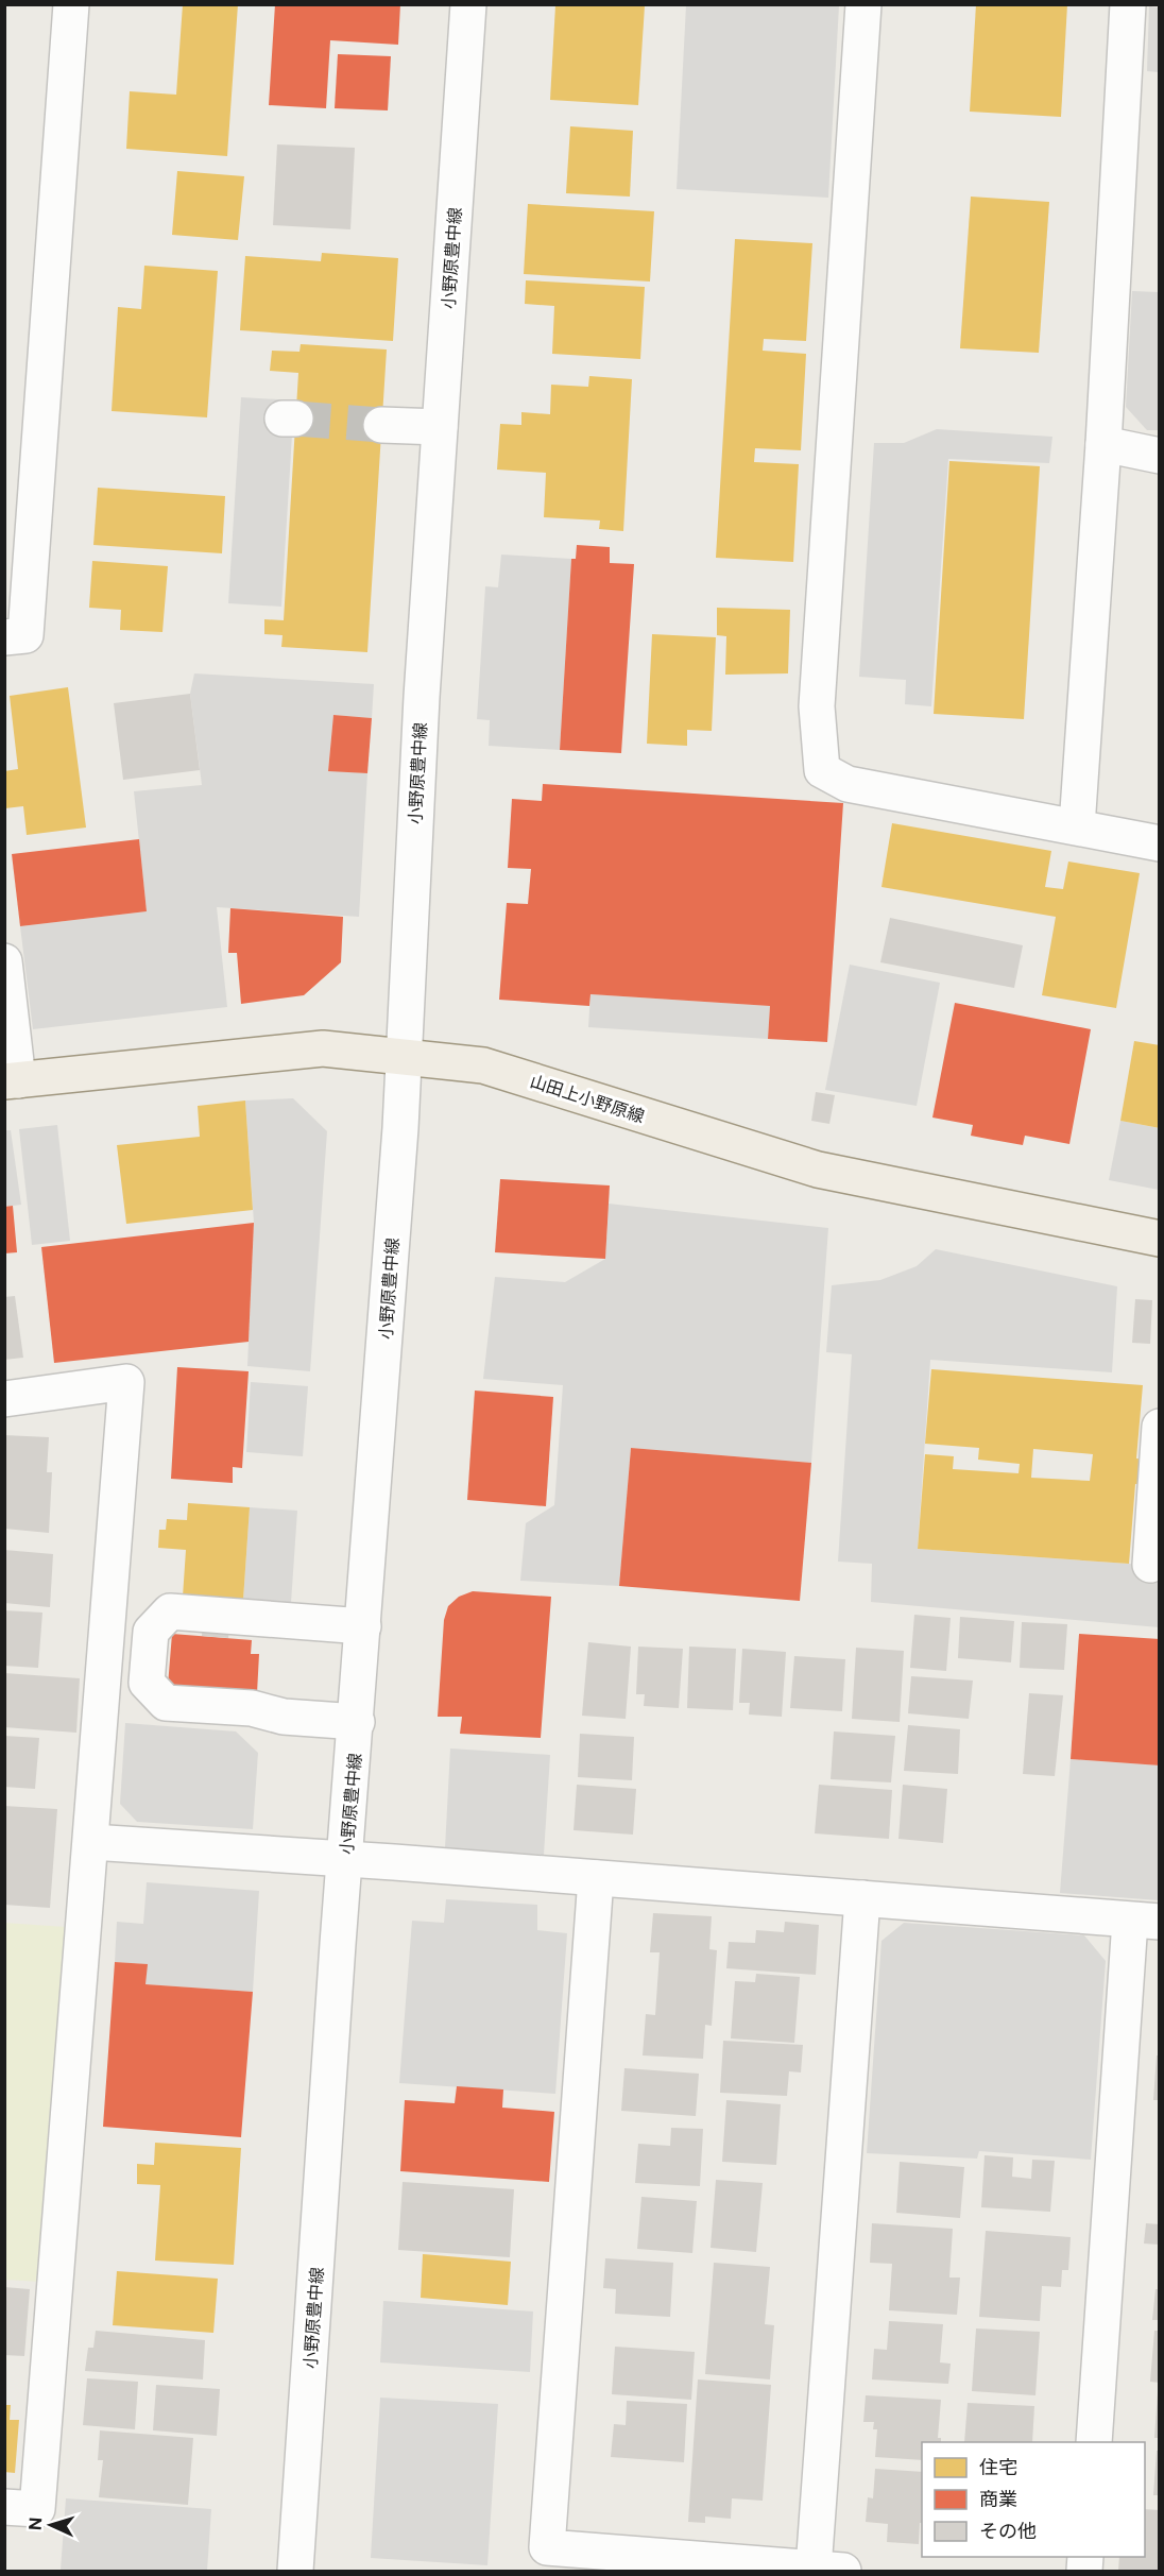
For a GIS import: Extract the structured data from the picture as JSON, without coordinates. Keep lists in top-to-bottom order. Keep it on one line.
{"streets":{"main road":["山田上小野原線"],"street":["小野原豊中線"]},"crossings":[["小野原豊中線","山田上小野原線"]],"legend":["住宅","商業","その他"],"north":"left"}
